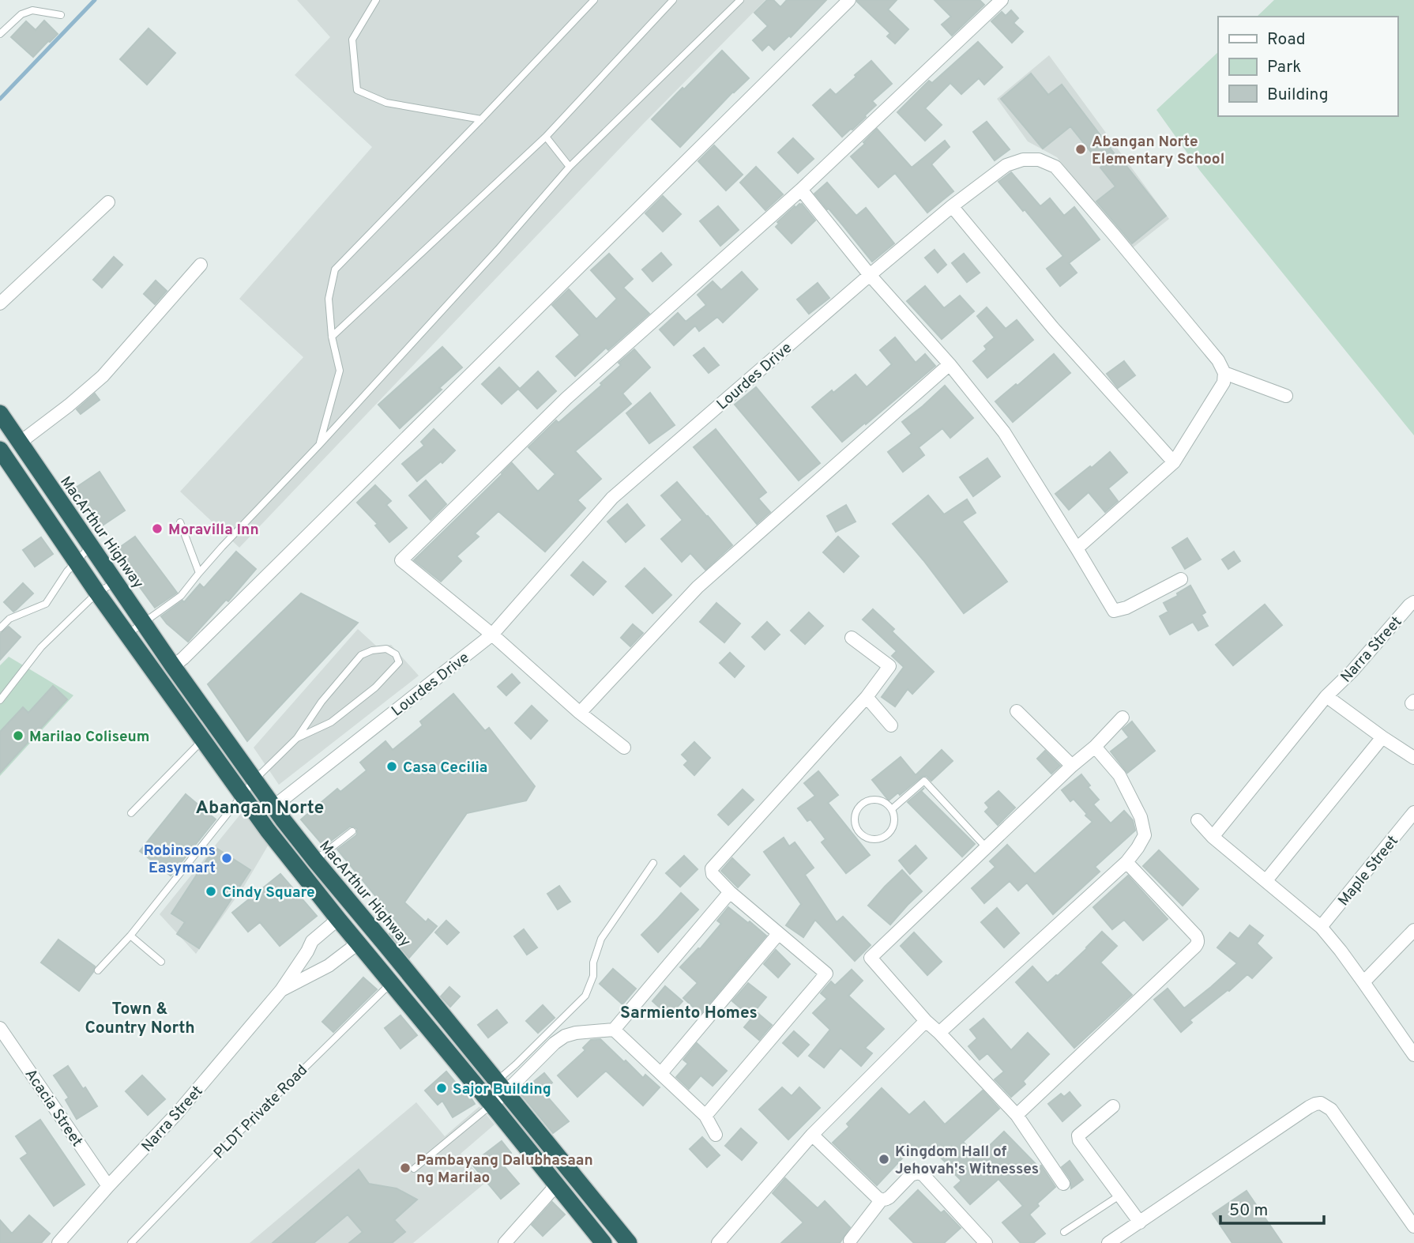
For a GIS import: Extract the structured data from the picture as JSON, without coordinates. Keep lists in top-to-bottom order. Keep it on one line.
{"streets":{"highway":["MacArthur Highway"],"street":["Lourdes Drive","Narra Street","Maple Street","Acacia Street"],"lane":["PLDT Private Road"]},"crossings":[["Lourdes Drive","MacArthur Highway"],["Narra Street","Acacia Street"]],"districts":["Abangan Norte","Town & Country North","Sarmiento Homes"],"places":["Abangan Norte Elementary School","Moravilla Inn","Marilao Coliseum","Casa Cecilia","Robinsons Easymart","Cindy Square","Sajor Building","Kingdom Hall of Jehovah's Witnesses","Pambayang Dalubhasaan ng Marilao"],"legend":["Road","Park","Building"],"scale_bar":"50 m"}
